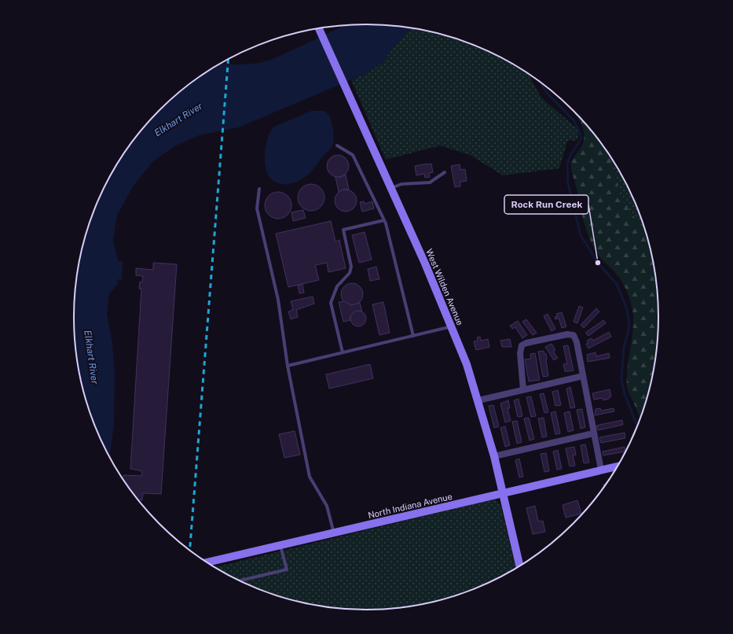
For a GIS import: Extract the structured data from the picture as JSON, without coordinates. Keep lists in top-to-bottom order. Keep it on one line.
{"streets":{"street":["West Wilden Avenue","North Indiana Avenue"]},"crossings":[["West Wilden Avenue","North Indiana Avenue"]],"water":["Elkhart River"],"places":["Rock Run Creek"]}
